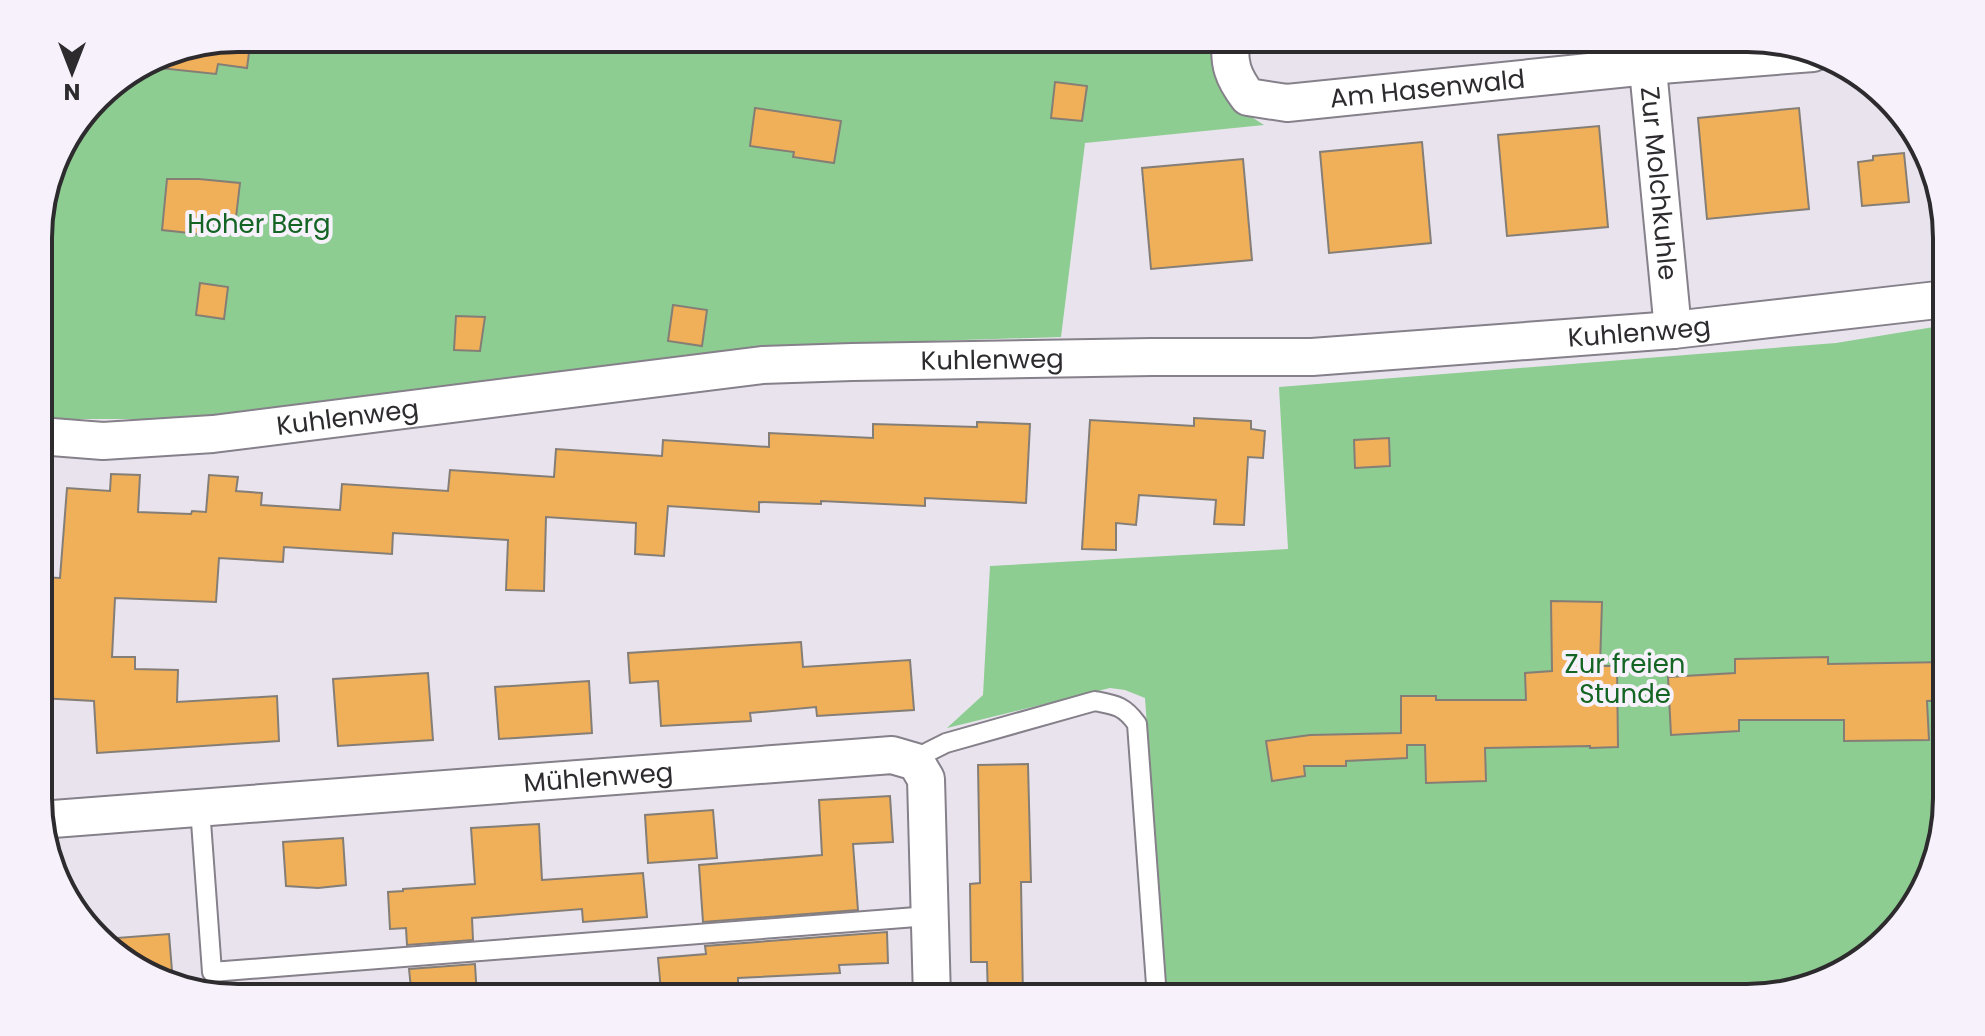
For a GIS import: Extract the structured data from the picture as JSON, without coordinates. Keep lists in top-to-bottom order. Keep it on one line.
{"streets":{"street":["Am Hasenwald","Zur Molchkuhle","Kuhlenweg","Mühlenweg"]},"crossings":[["Am Hasenwald","Zur Molchkuhle"],["Zur Molchkuhle","Kuhlenweg"]],"parks":["Hoher Berg","Zur freien Stunde"],"north":"bottom"}
